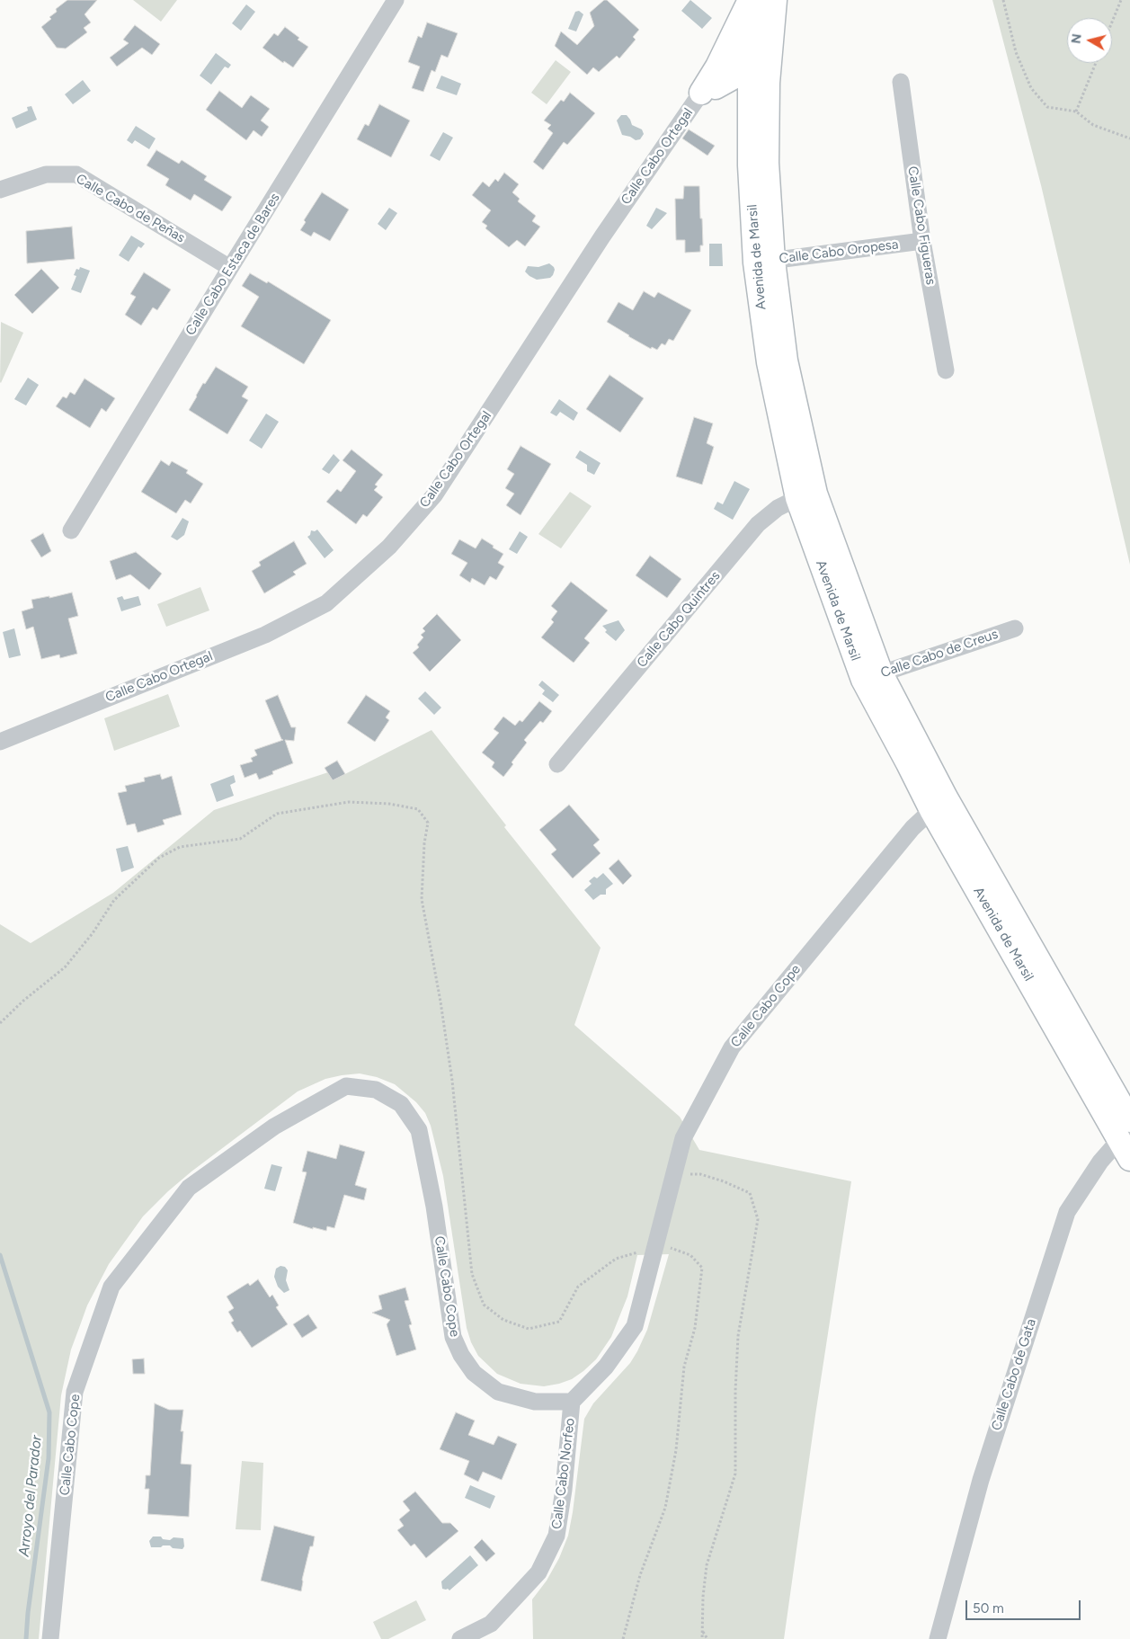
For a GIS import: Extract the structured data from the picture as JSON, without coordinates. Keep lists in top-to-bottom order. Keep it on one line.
{"streets":{"street":["Calle Cabo Ortegal","Calle Cabo de Peñas","Calle Cabo Figueras","Calle Cabo Oropesa","Avenida de Marsil","Calle Cabo Estaca de Bares","Calle Cabo Quintres","Calle Cabo de Creus","Calle Cabo Cope","Calle Cabo de Gata","Calle Cabo Norfeo"]},"crossings":[["Calle Cabo de Peñas","Calle Cabo Estaca de Bares"],["Calle Cabo Figueras","Calle Cabo Oropesa"],["Calle Cabo Oropesa","Avenida de Marsil"],["Avenida de Marsil","Calle Cabo Quintres"],["Avenida de Marsil","Calle Cabo de Creus"],["Avenida de Marsil","Calle Cabo Cope"],["Avenida de Marsil","Calle Cabo de Gata"],["Calle Cabo Cope","Calle Cabo Norfeo"]],"water":["Arroyo del Parador"],"scale_bar":"50 m","north":"left"}
